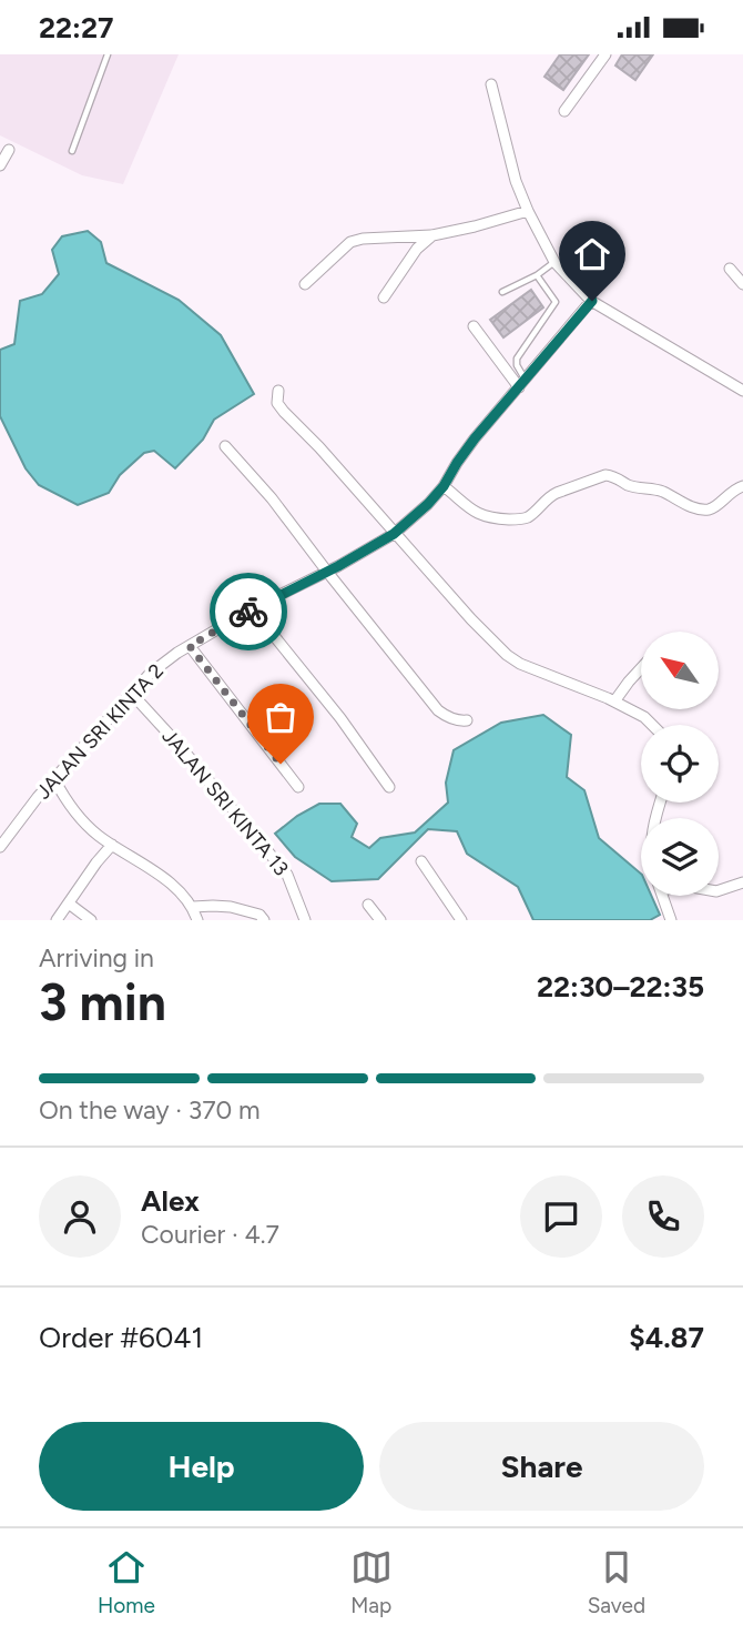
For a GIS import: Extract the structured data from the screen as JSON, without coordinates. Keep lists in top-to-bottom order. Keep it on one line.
{"streets":{"street":["JALAN SRI KINTA 2","JALAN SRI KINTA 13"]},"crossings":[["JALAN SRI KINTA 2","JALAN SRI KINTA 13"]],"north":"top left","page":{"status":"22:27","heading":["3 min","Arriving in","22:30–22:35"],"panel":["Alex","Courier · 4.7","Order #6041","$4.87"],"bar":"On the way · 370 m","buttons":["Help","Share"],"tabs":["Home","Map","Saved"]}}
